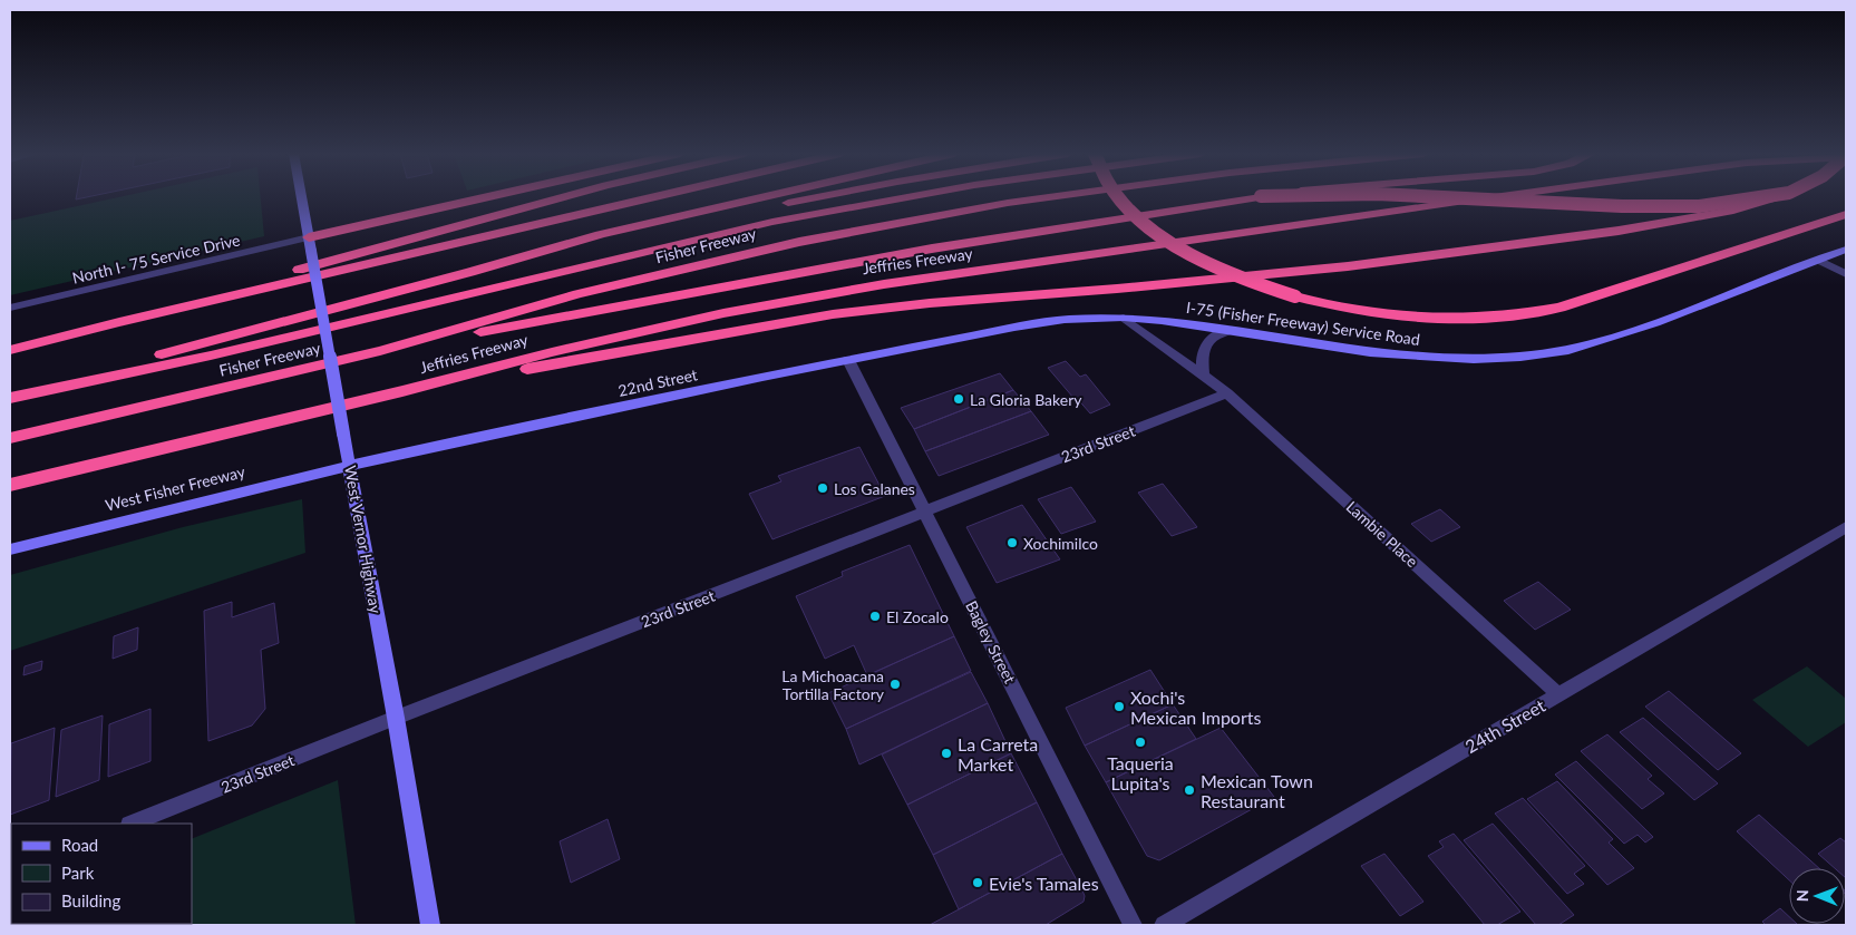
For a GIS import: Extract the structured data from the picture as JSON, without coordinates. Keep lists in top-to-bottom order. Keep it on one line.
{"streets":{"highway":["Fisher Freeway","Jeffries Freeway"],"street":["North I- 75 Service Drive","I-75 (Fisher Freeway) Service Road","22nd Street","23rd Street","West Fisher Freeway","Lambie Place","West Vernor Highway","Bagley Street","24th Street"]},"crossings":[["North I- 75 Service Drive","West Vernor Highway"],["I-75 (Fisher Freeway) Service Road","22nd Street"],["I-75 (Fisher Freeway) Service Road","Lambie Place"],["22nd Street","West Fisher Freeway"],["22nd Street","West Vernor Highway"],["22nd Street","Bagley Street"],["23rd Street","Lambie Place"],["23rd Street","West Vernor Highway"],["23rd Street","Bagley Street"],["West Fisher Freeway","West Vernor Highway"],["Lambie Place","24th Street"]],"places":["La Gloria Bakery","Los Galanes","Xochimilco","El Zocalo","La Michoacana Tortilla Factory","Xochi's Mexican Imports","Taqueria Lupita's","La Carreta Market","Mexican Town Restaurant","Evie's Tamales"],"legend":["Road","Park","Building"],"north":"left"}
